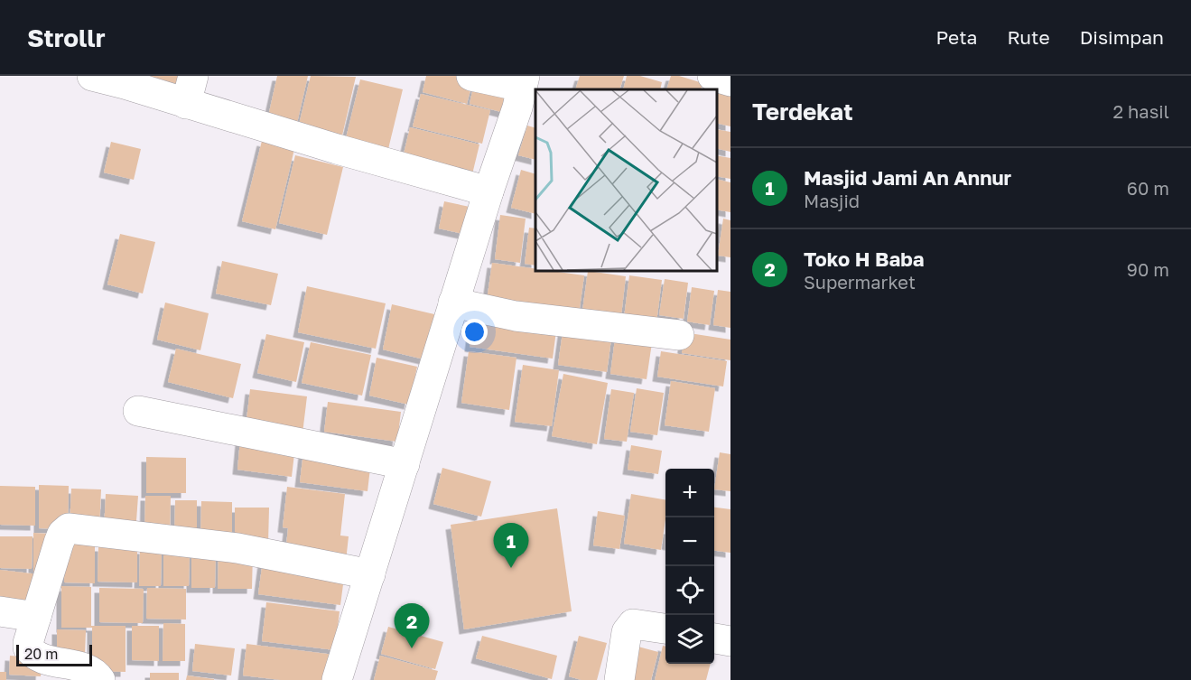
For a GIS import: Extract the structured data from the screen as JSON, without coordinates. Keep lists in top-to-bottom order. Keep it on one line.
{"scale_bar":"20 m","page":{"header":"Strollr","nav":["Peta","Rute","Disimpan"],"heading":["Terdekat","2 hasil"],"list":[{"mark":"1","name":"Masjid Jami An Annur","note":"Masjid","value":"60 m"},{"mark":"2","name":"Toko H Baba","note":"Supermarket","value":"90 m"}],"map_buttons":["+","−"],"pins":["1","2"],"scale":"20 m"}}
